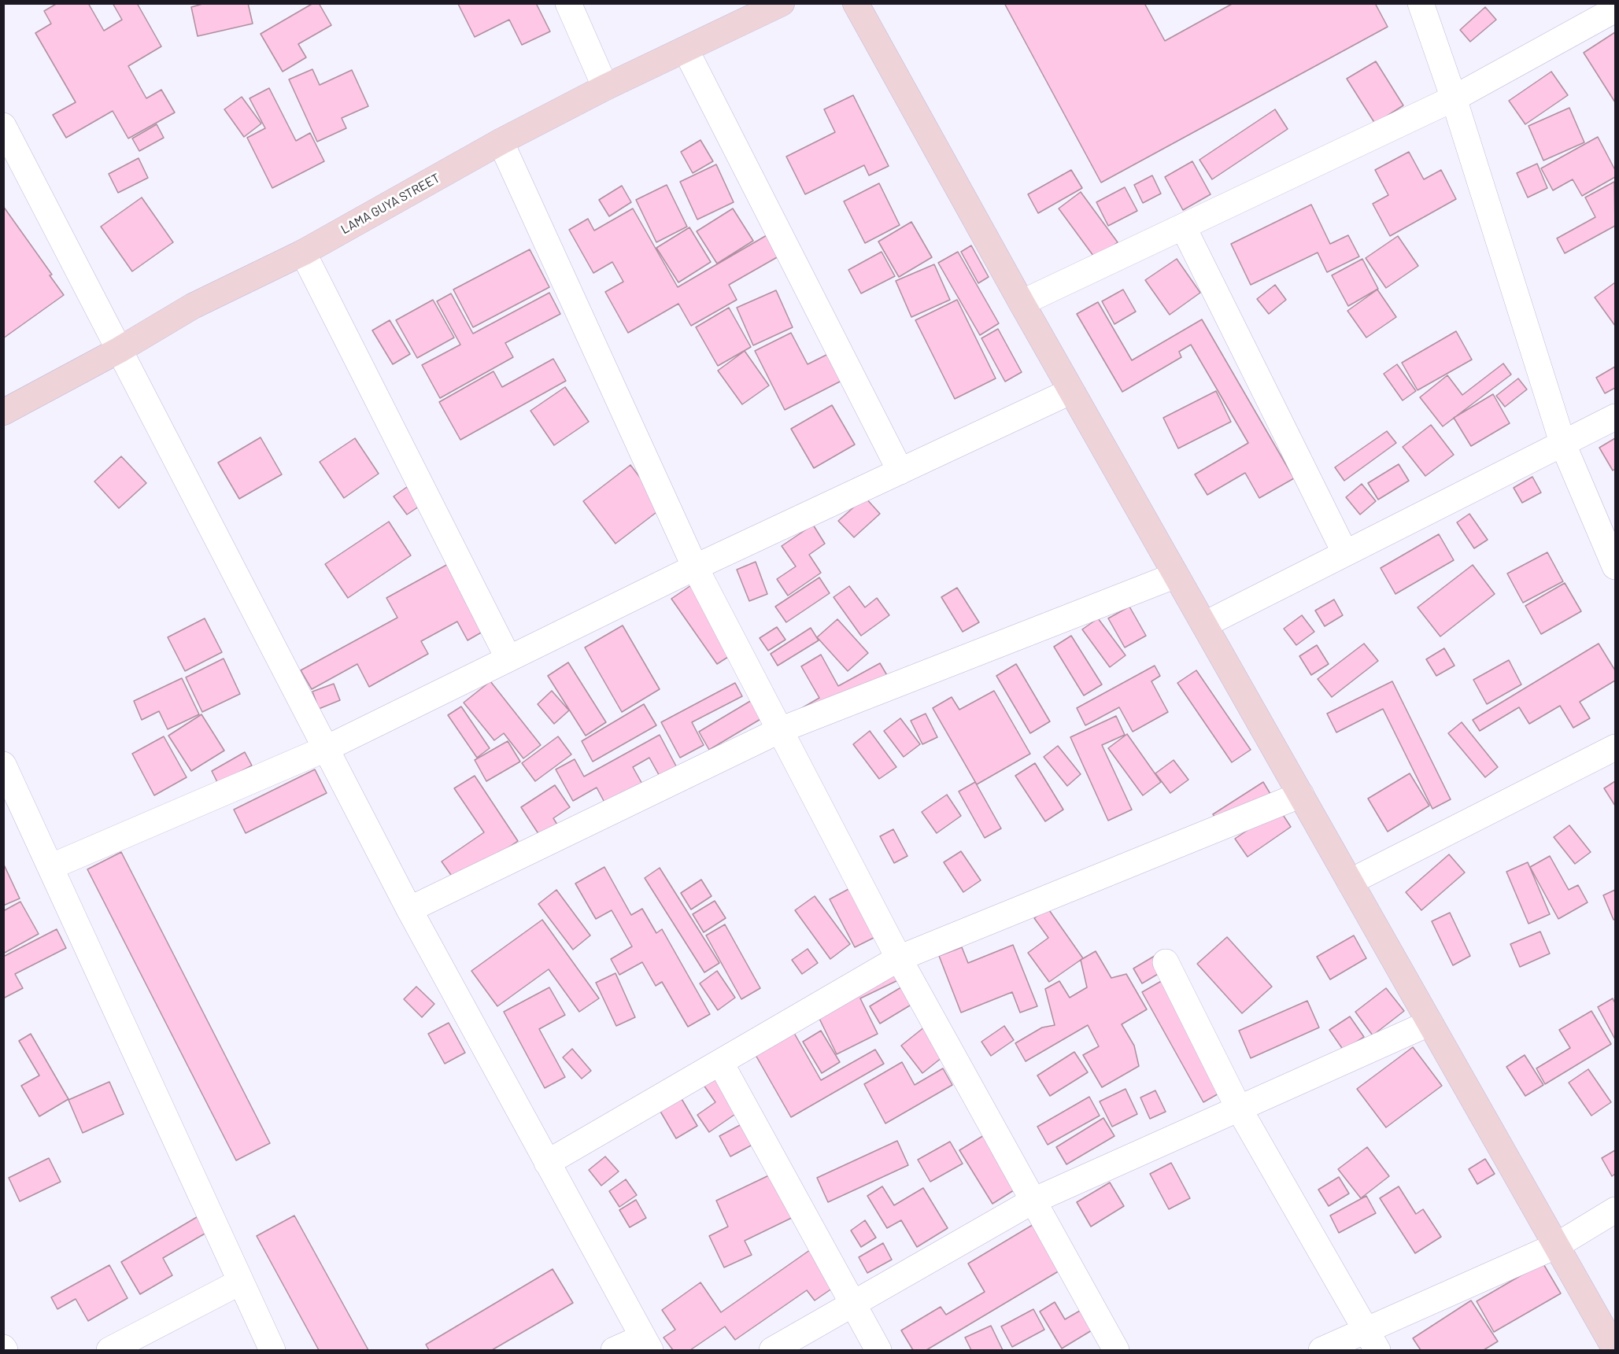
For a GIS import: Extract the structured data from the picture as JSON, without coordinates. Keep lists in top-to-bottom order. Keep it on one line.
{"streets":{"street":["LAMA GUYA STREET"]}}
